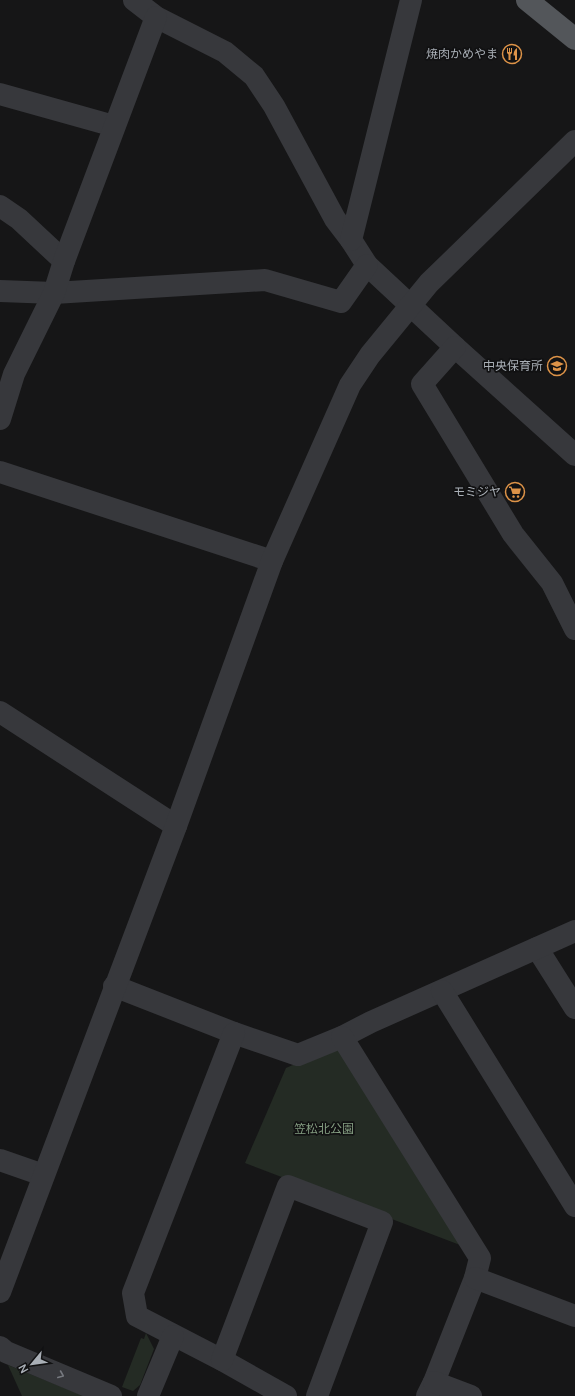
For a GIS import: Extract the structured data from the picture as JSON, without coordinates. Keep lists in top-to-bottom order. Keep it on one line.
{"parks":["笠松北公園"],"places":{"restaurant":["焼肉かめやま"],"school or university":["中央保育所"],"supermarket":["モミジヤ"]},"north":"bottom left"}
